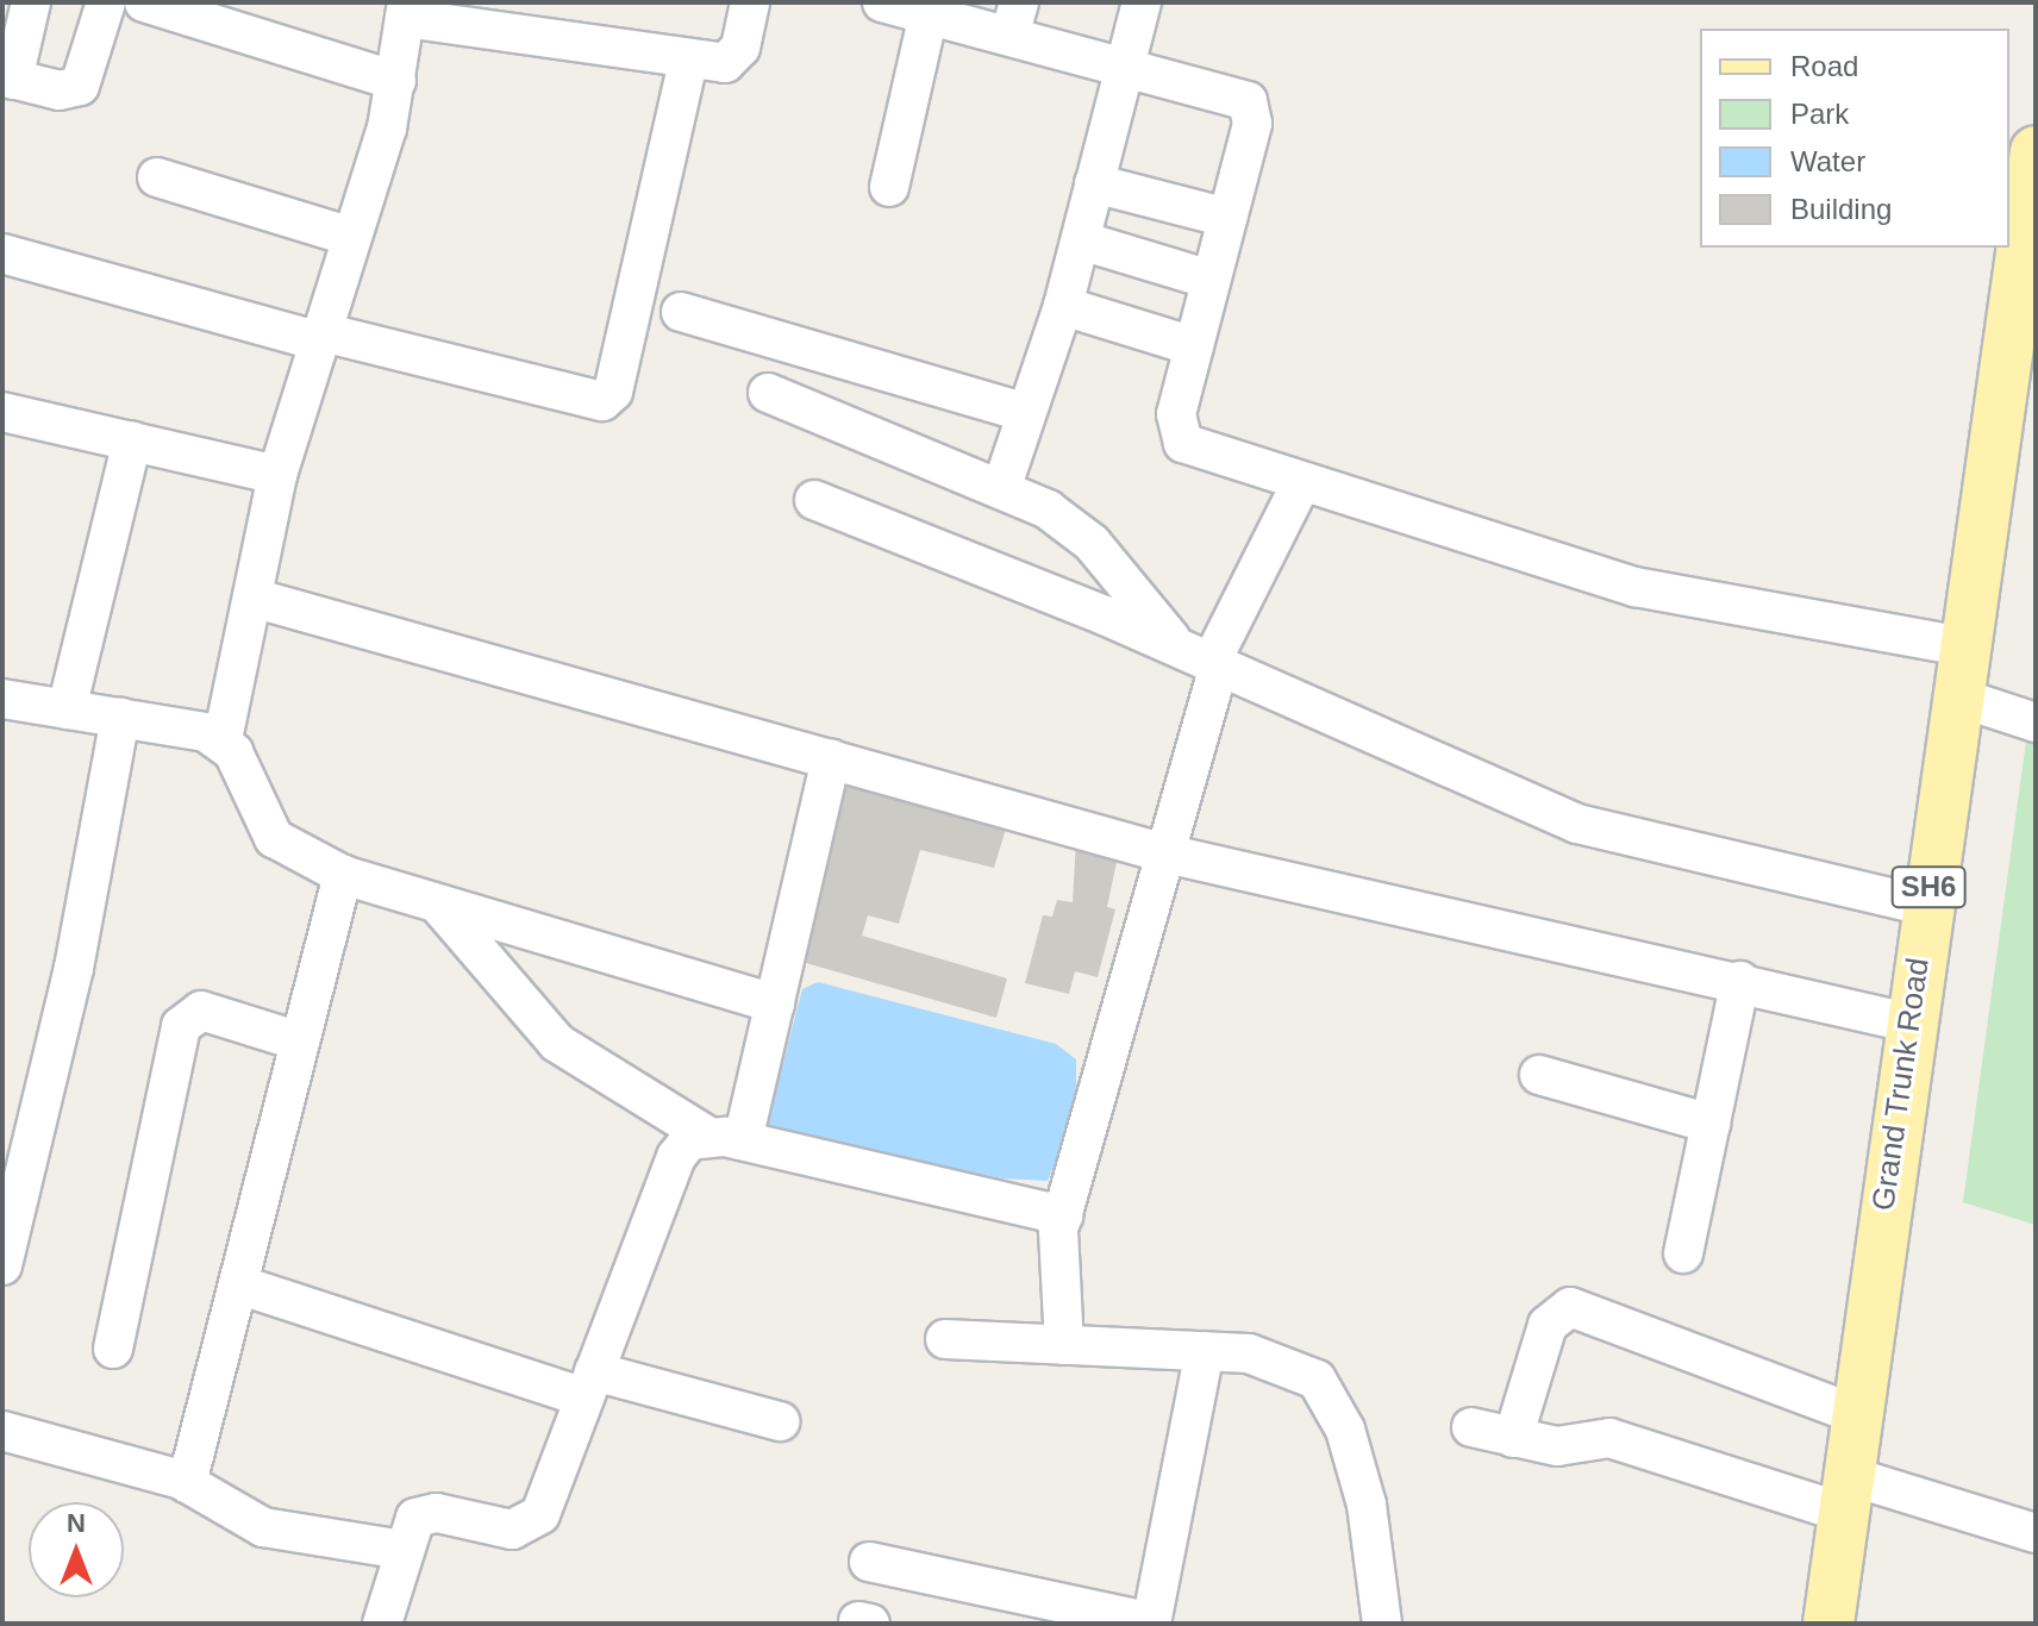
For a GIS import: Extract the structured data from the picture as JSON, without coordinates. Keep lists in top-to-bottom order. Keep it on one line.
{"streets":{"main road":["SH6","Grand Trunk Road"]},"legend":["Road","Park","Water","Building"],"north":"top"}
